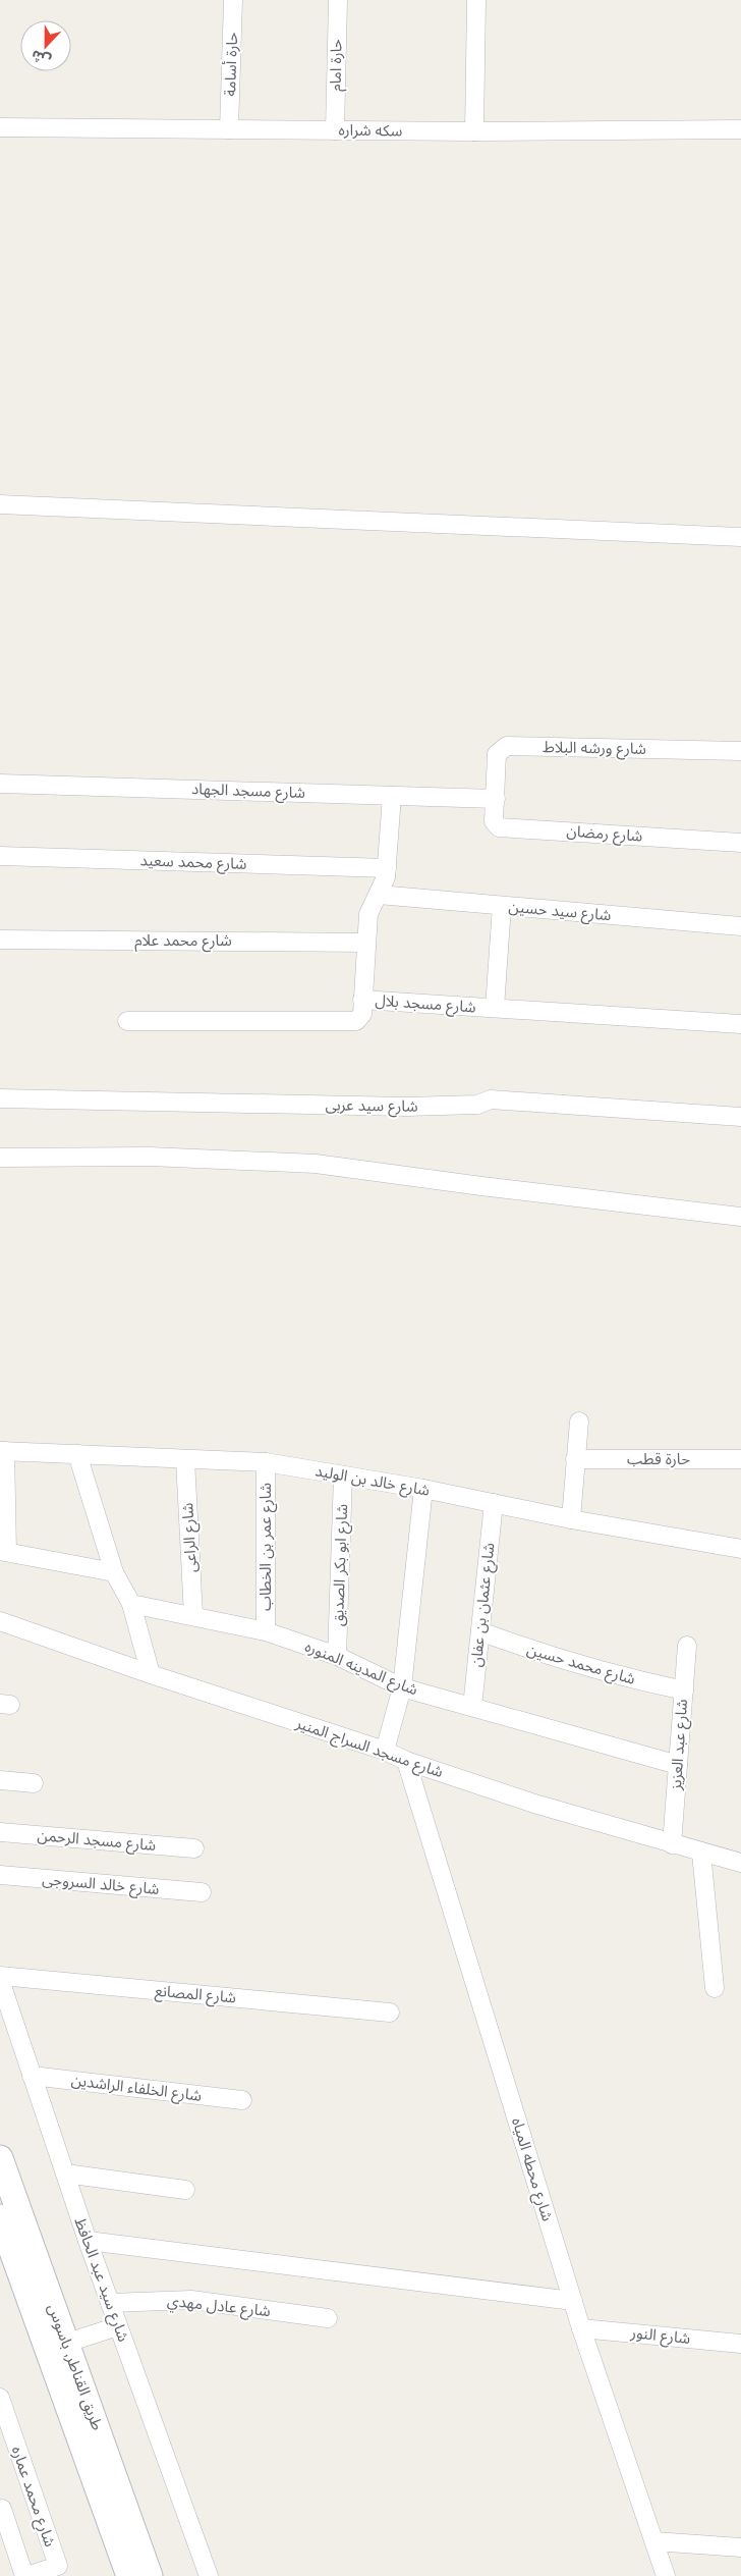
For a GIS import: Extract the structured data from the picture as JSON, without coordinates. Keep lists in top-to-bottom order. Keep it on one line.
{"streets":{"main road":["طريق القناطر, باسوس"],"street":["حارة أسامة","حارة امام","سكه شراره","شارع ورشه البلاط","شارع مسجد الجهاد","شارع رمضان","شارع محمد سعيد","شارع سيد حسين","شارع محمد علام","شارع مسجد بلال","شارع سيد عربى","حارة قطب","شارع خالد بن الوليد","شارع الراعى","شارع عمر بن الخطاب","شارع ابو بكر الصديق","شارع عثمان بن عفان","شارع محمد حسين","شارع المدينه المنوره","شارع عبد العزيز","شارع مسجد السراج المنير","شارع مسجد الرحمن","شارع خالد السروجى","شارع المصانع","شارع الخلفاء الراشدين","شارع محطه المياه","شارع سيد عبد الحافظ","شارع عادل مهدي","شارع النور","شارع محمد عماره"]},"crossings":[["حارة أسامة","سكه شراره"],["حارة امام","سكه شراره"],["شارع ورشه البلاط","شارع مسجد الجهاد"],["شارع ورشه البلاط","شارع رمضان"],["شارع مسجد الجهاد","شارع رمضان"],["شارع خالد بن الوليد","شارع الراعى"],["شارع خالد بن الوليد","شارع عمر بن الخطاب"],["شارع خالد بن الوليد","شارع ابو بكر الصديق"],["شارع خالد بن الوليد","شارع عثمان بن عفان"],["شارع الراعى","شارع المدينه المنوره"],["شارع عمر بن الخطاب","شارع المدينه المنوره"],["شارع ابو بكر الصديق","شارع المدينه المنوره"],["شارع عثمان بن عفان","شارع محمد حسين"],["شارع عثمان بن عفان","شارع المدينه المنوره"],["شارع محمد حسين","شارع عبد العزيز"],["شارع المدينه المنوره","شارع عبد العزيز"],["شارع عبد العزيز","شارع مسجد السراج المنير"],["شارع مسجد السراج المنير","شارع محطه المياه"],["شارع الخلفاء الراشدين","شارع سيد عبد الحافظ"],["شارع محطه المياه","شارع النور"],["شارع سيد عبد الحافظ","شارع عادل مهدي"]],"north":"bottom"}
